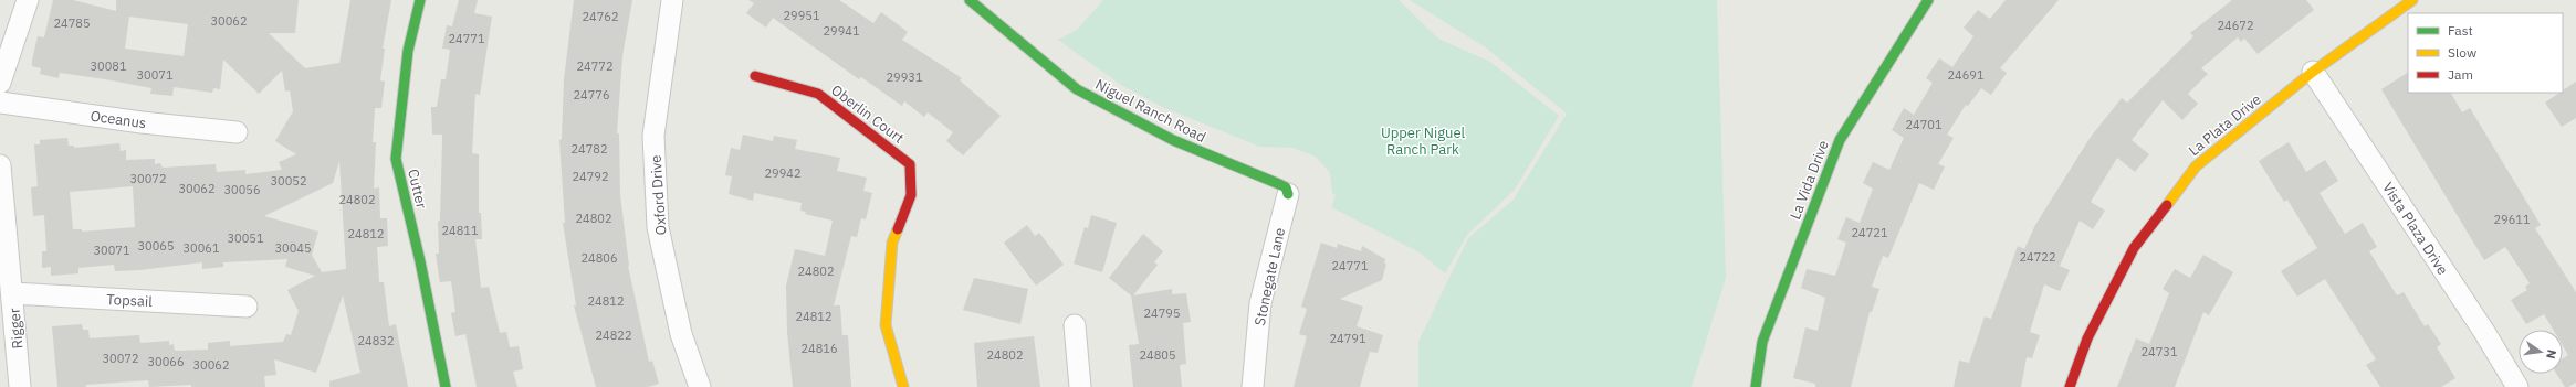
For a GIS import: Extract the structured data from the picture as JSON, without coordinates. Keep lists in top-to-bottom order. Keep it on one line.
{"streets":{"street":["Niguel Ranch Road","Oberlin Court","Oceanus","La Plata Drive","La Vida Drive","Cutter","Oxford Drive","Vista Plaza Drive","Stonegate Lane","Topsail","Rigger"]},"crossings":[["Niguel Ranch Road","Stonegate Lane"],["La Plata Drive","Vista Plaza Drive"],["Topsail","Rigger"]],"parks":["Upper Niguel Ranch Park"],"house_numbers":["29951","24762","30062","24785","24672","29941","24771","30081","24772","30071","24691","29931","24776","24701","24782","29942","24792","30072","30052","30062","30056","24802","24802","29611","24811","24721","24812","30051","30065","30061","30045","30071","24722","24806","24771","24802","24812","24795","24812","24822","24791","24832","24816","24731","24802","24805","30072","30066","30062"],"legend":["Fast","Slow","Jam"],"north":"right"}
